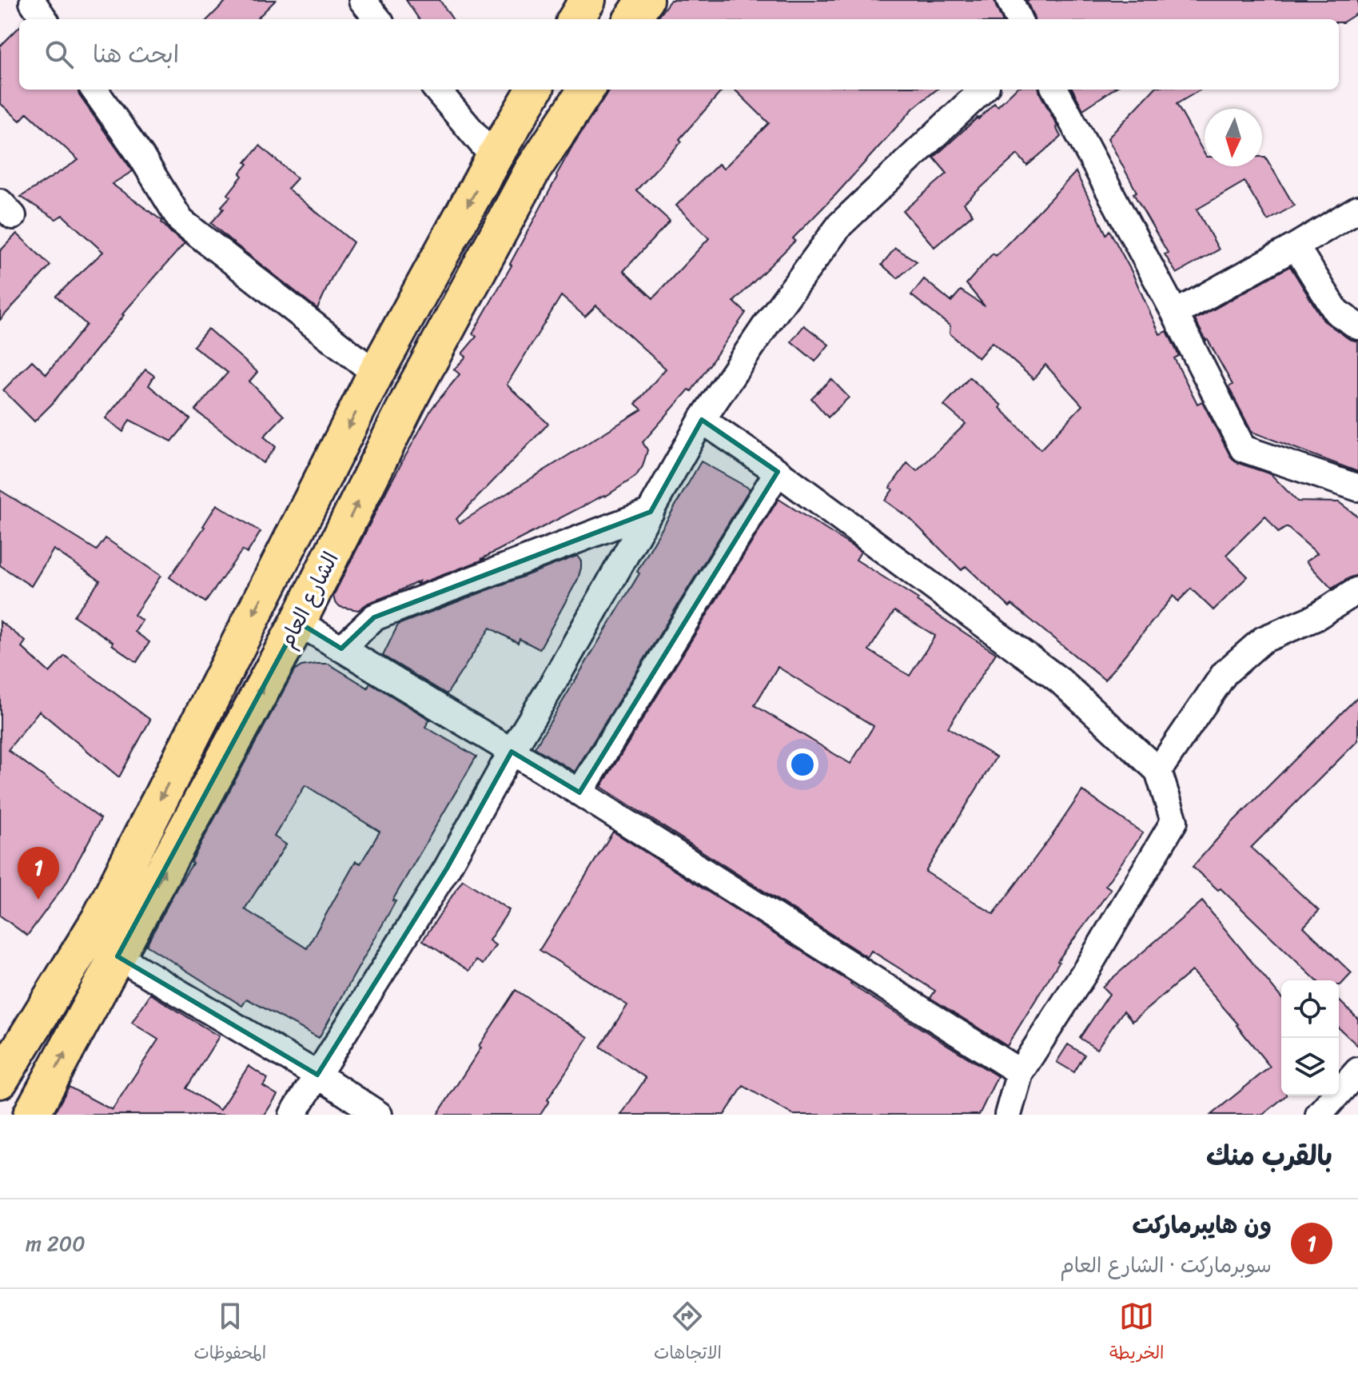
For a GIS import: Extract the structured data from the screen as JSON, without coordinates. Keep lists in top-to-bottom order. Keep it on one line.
{"streets":{"main road":["الشارع العام"]},"north":"bottom","page":{"search":"ابحث هنا","pins":"1","heading":"بالقرب منك","list":[{"mark":"1","name":"ون هايبرماركت","note":"سوبرماركت · الشارع العام","value":"200 m"}],"nav":["الخريطة","الاتجاهات","المحفوظات"]}}
